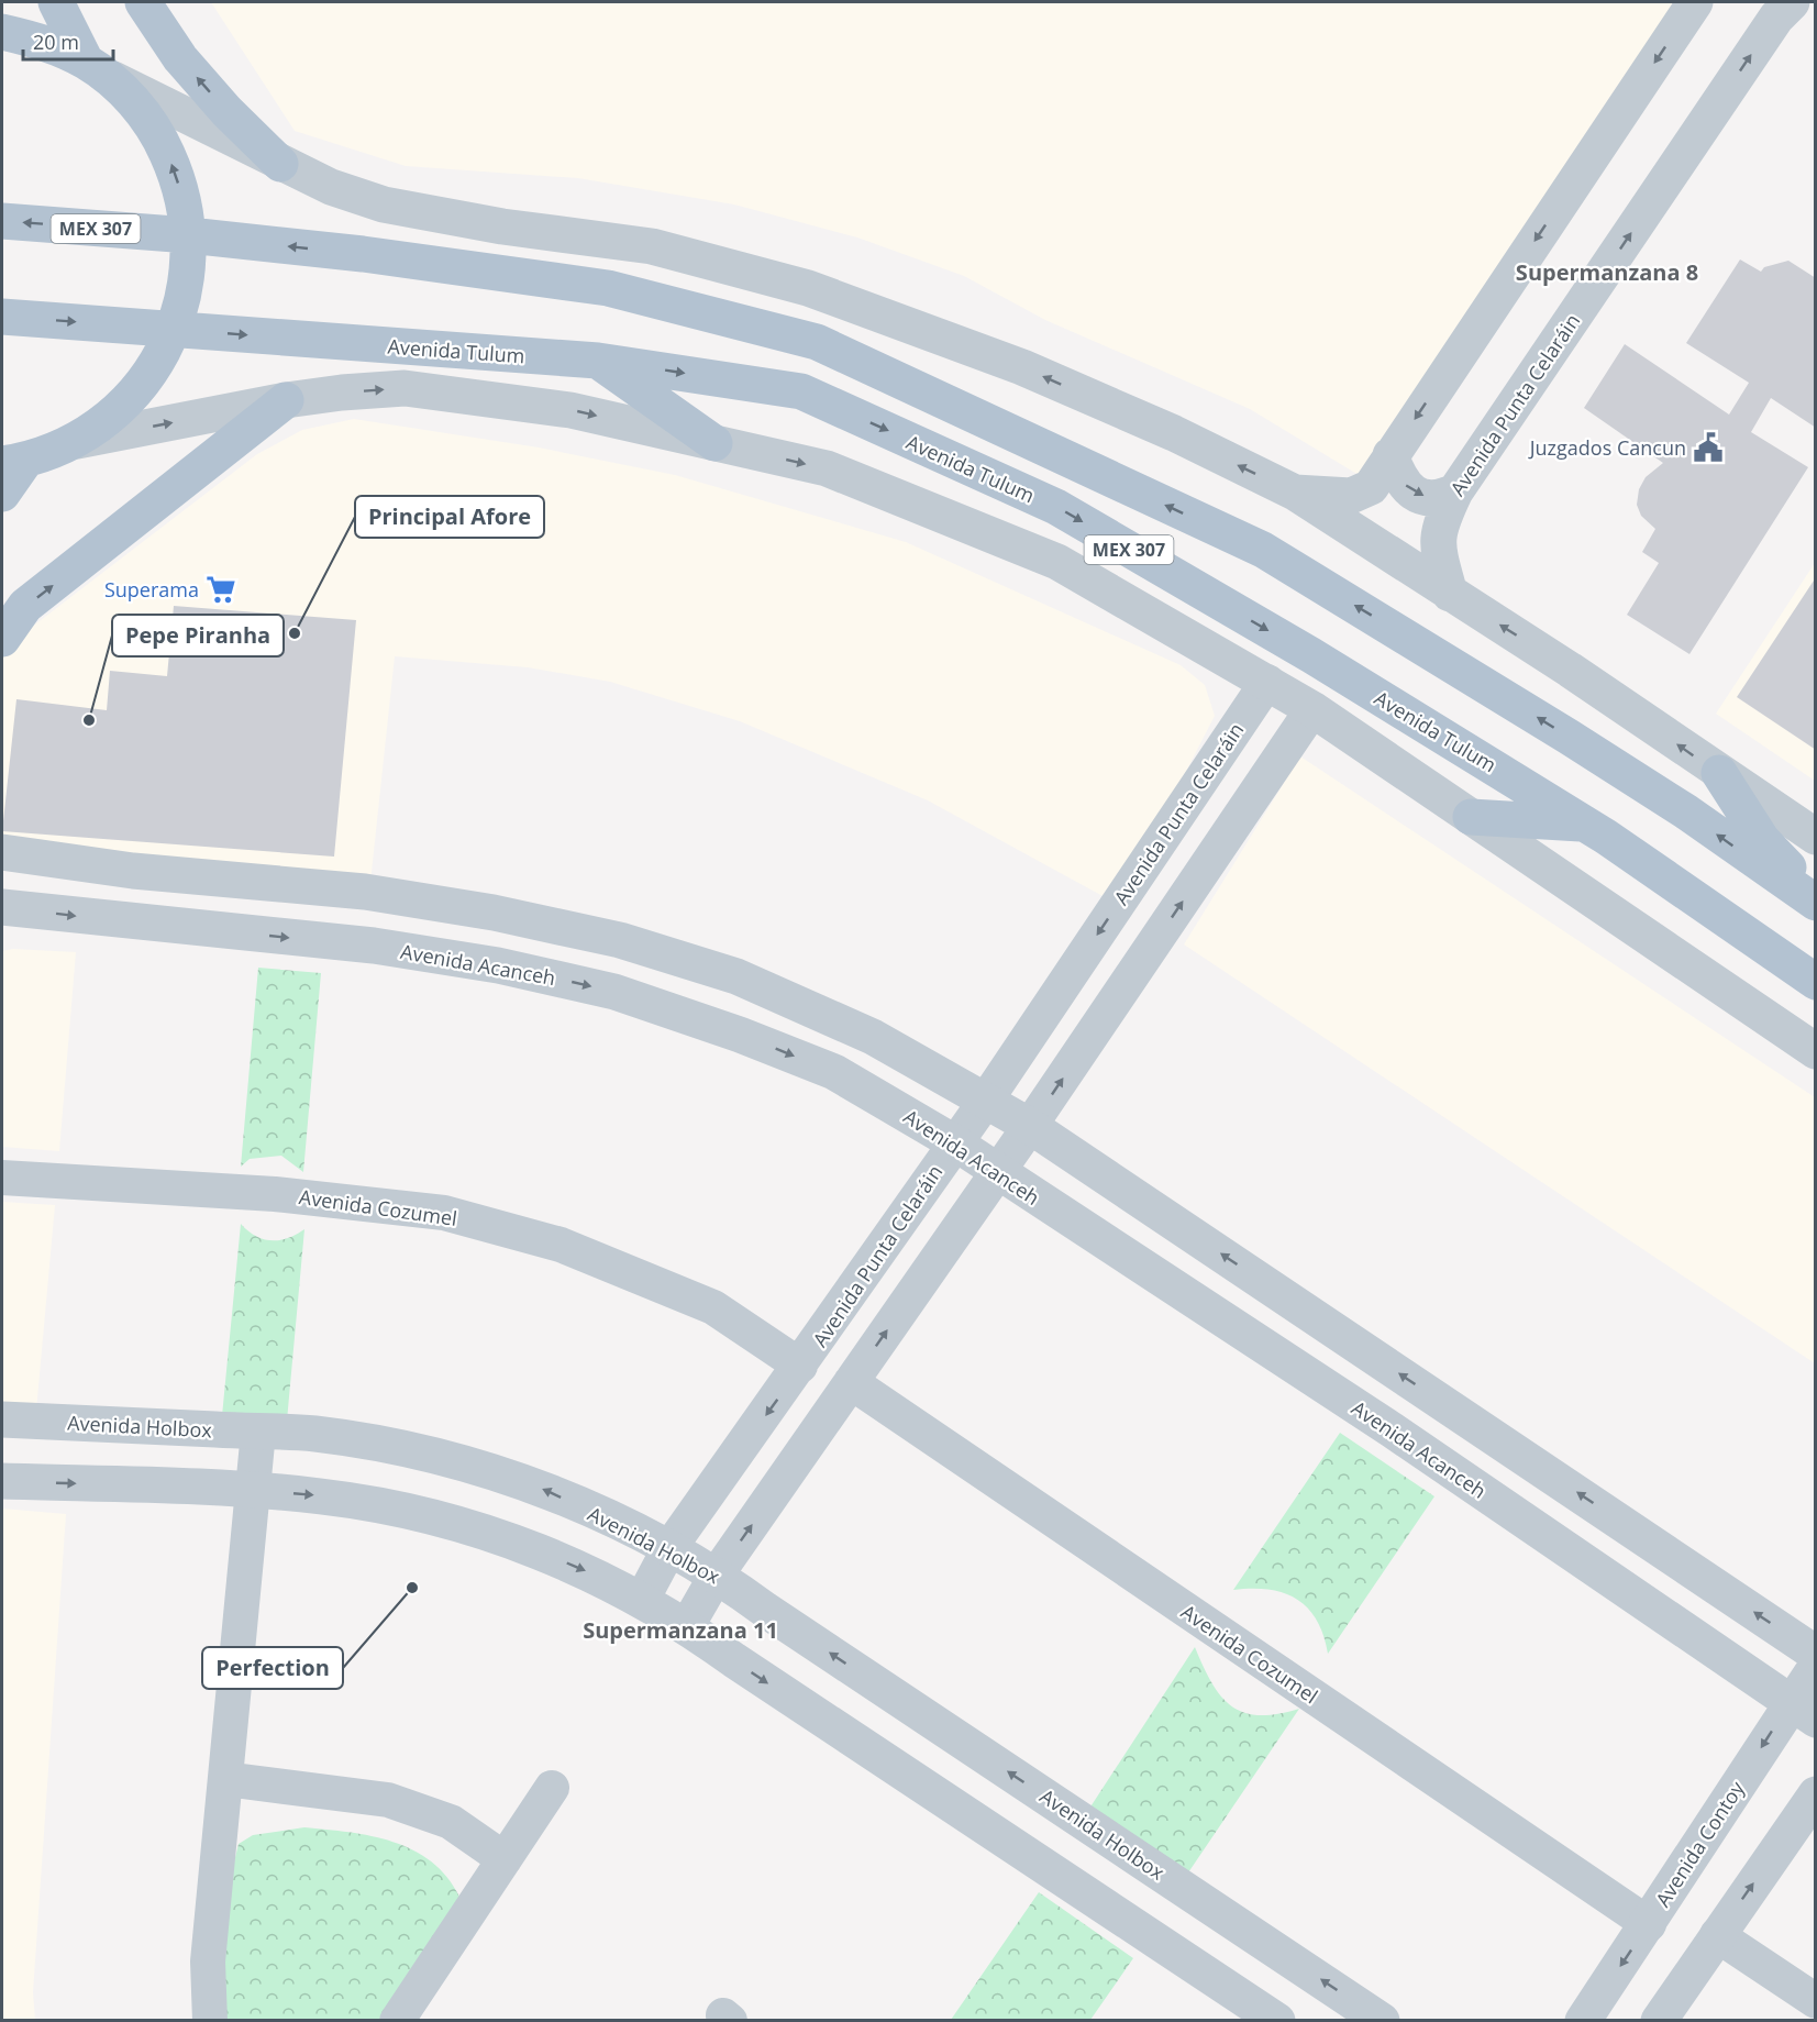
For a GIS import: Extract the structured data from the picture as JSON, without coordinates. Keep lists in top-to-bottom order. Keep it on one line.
{"streets":{"main road":["MEX 307","Avenida Tulum"],"street":["Avenida Punta Celaráin","Avenida Acanceh","Avenida Cozumel","Avenida Holbox","Avenida Contoy"]},"crossings":[["Avenida Tulum","Avenida Punta Celaráin"],["Avenida Punta Celaráin","Avenida Acanceh"],["Avenida Punta Celaráin","Avenida Cozumel"],["Avenida Punta Celaráin","Avenida Holbox"],["Avenida Acanceh","Avenida Contoy"],["Avenida Cozumel","Avenida Contoy"]],"districts":["Supermanzana 8","Supermanzana 11"],"places":{"public building":["Juzgados Cancun"],"supermarket":["Superama"],"other":["Principal Afore","Pepe Piranha","Perfection"]},"scale_bar":"20 m"}
